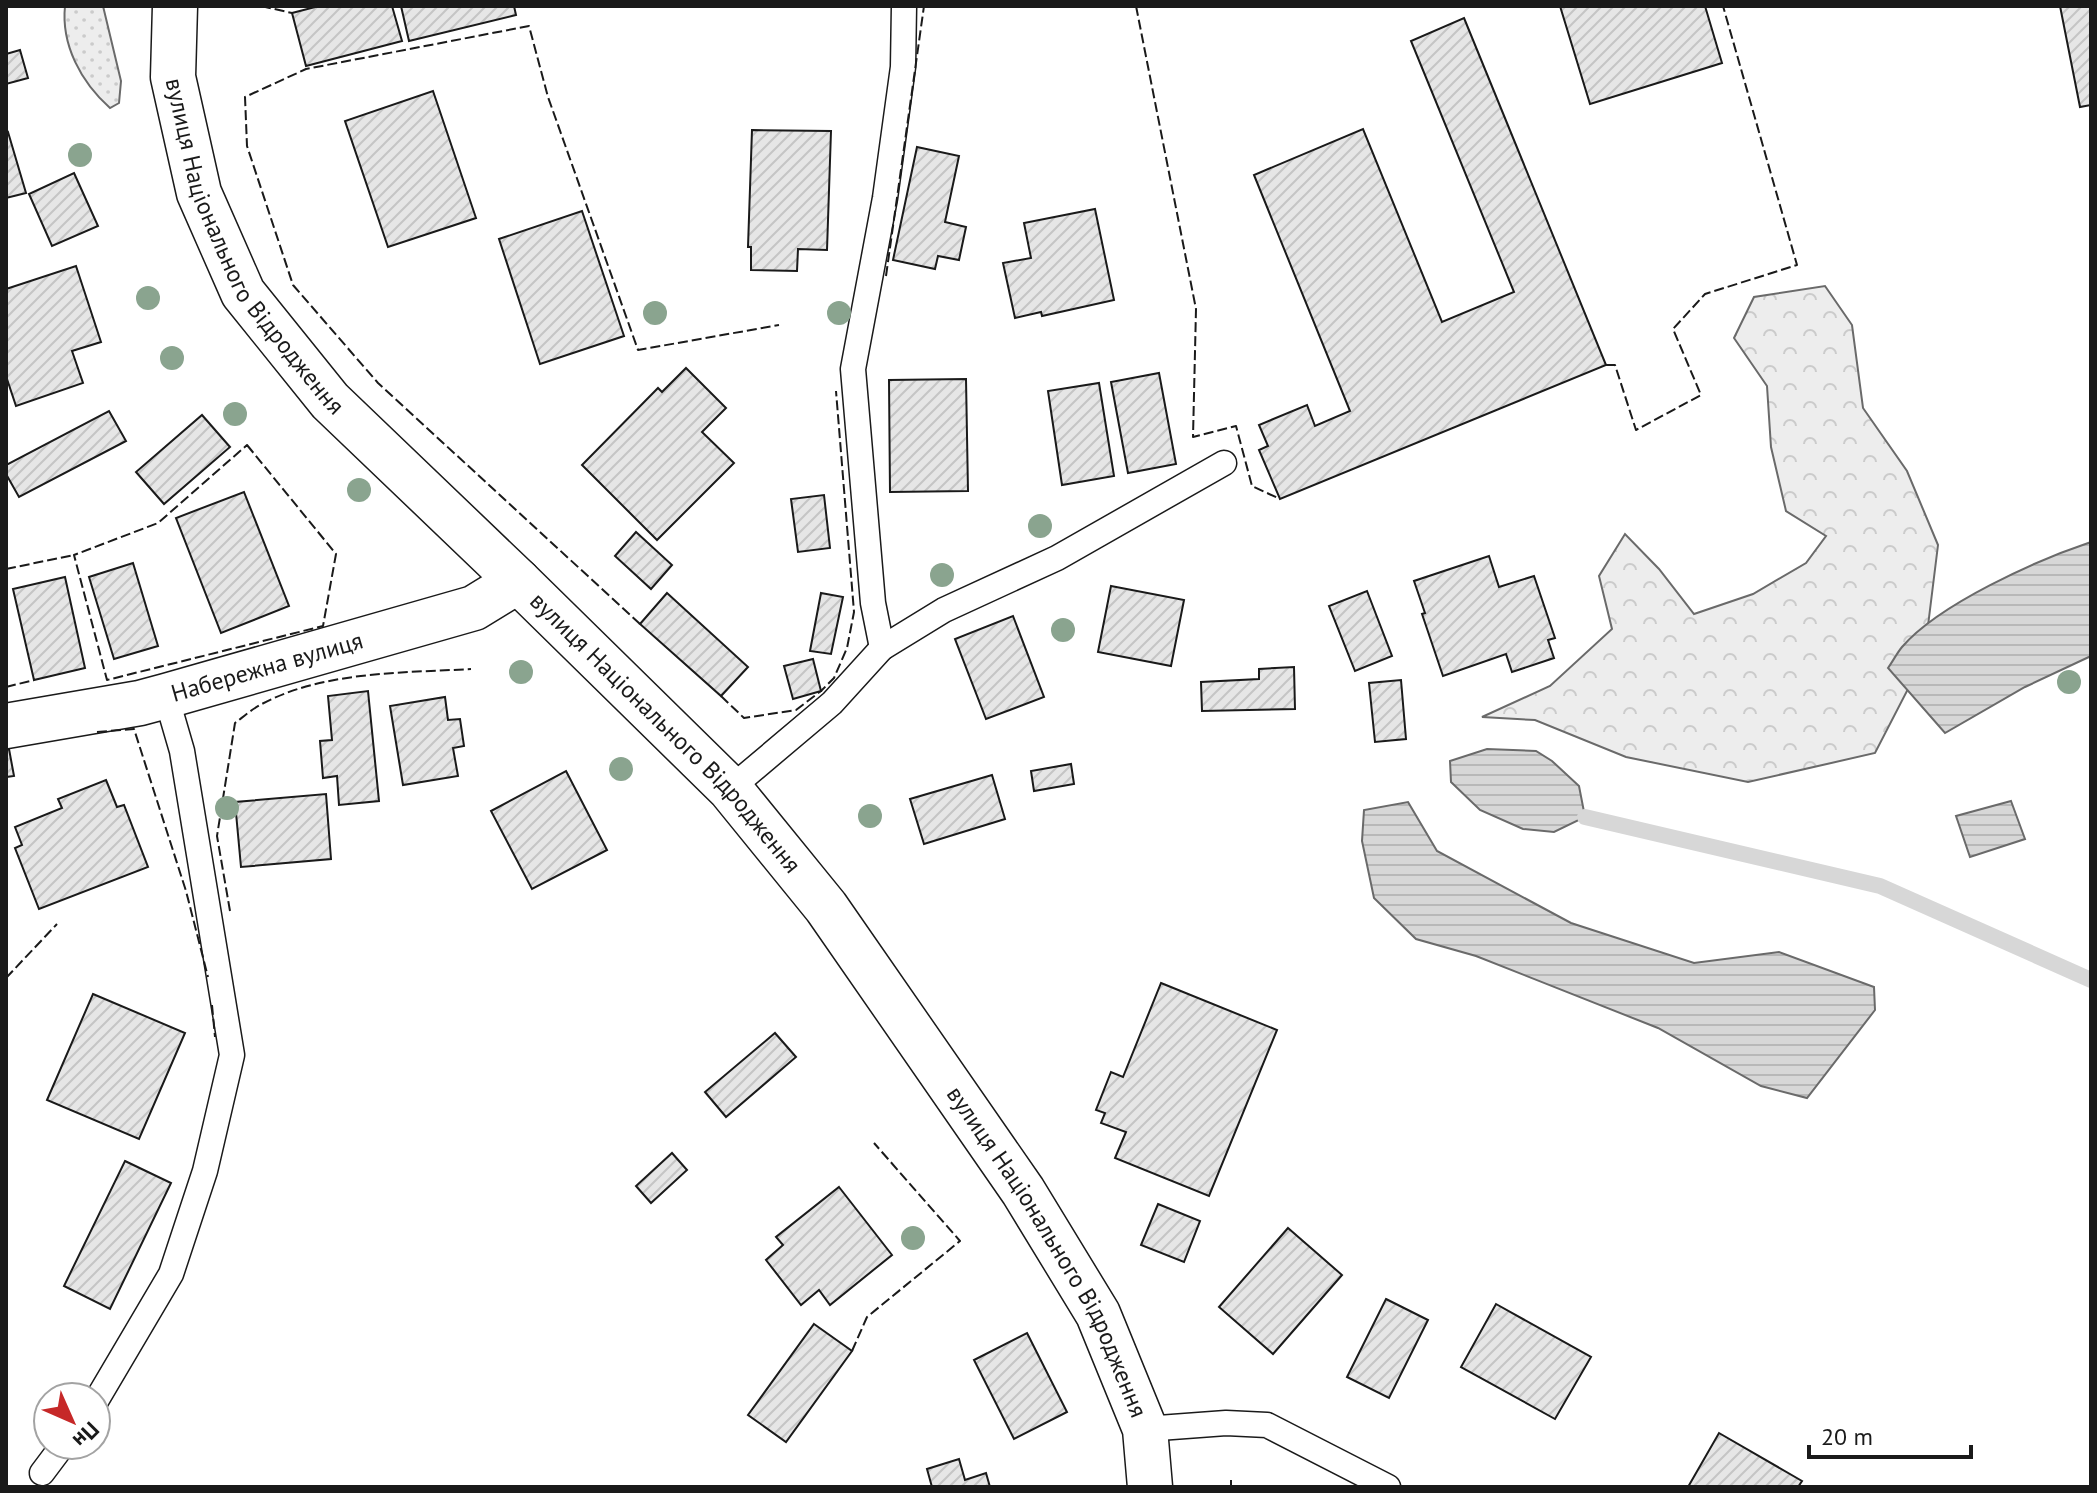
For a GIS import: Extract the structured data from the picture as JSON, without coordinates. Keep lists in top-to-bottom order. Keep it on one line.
{"streets":{"street":["вулиця Національного Відродження","Набережна вулиця"]},"crossings":[["вулиця Національного Відродження","Набережна вулиця"]],"scale_bar":"20 m","north":"bottom right"}
